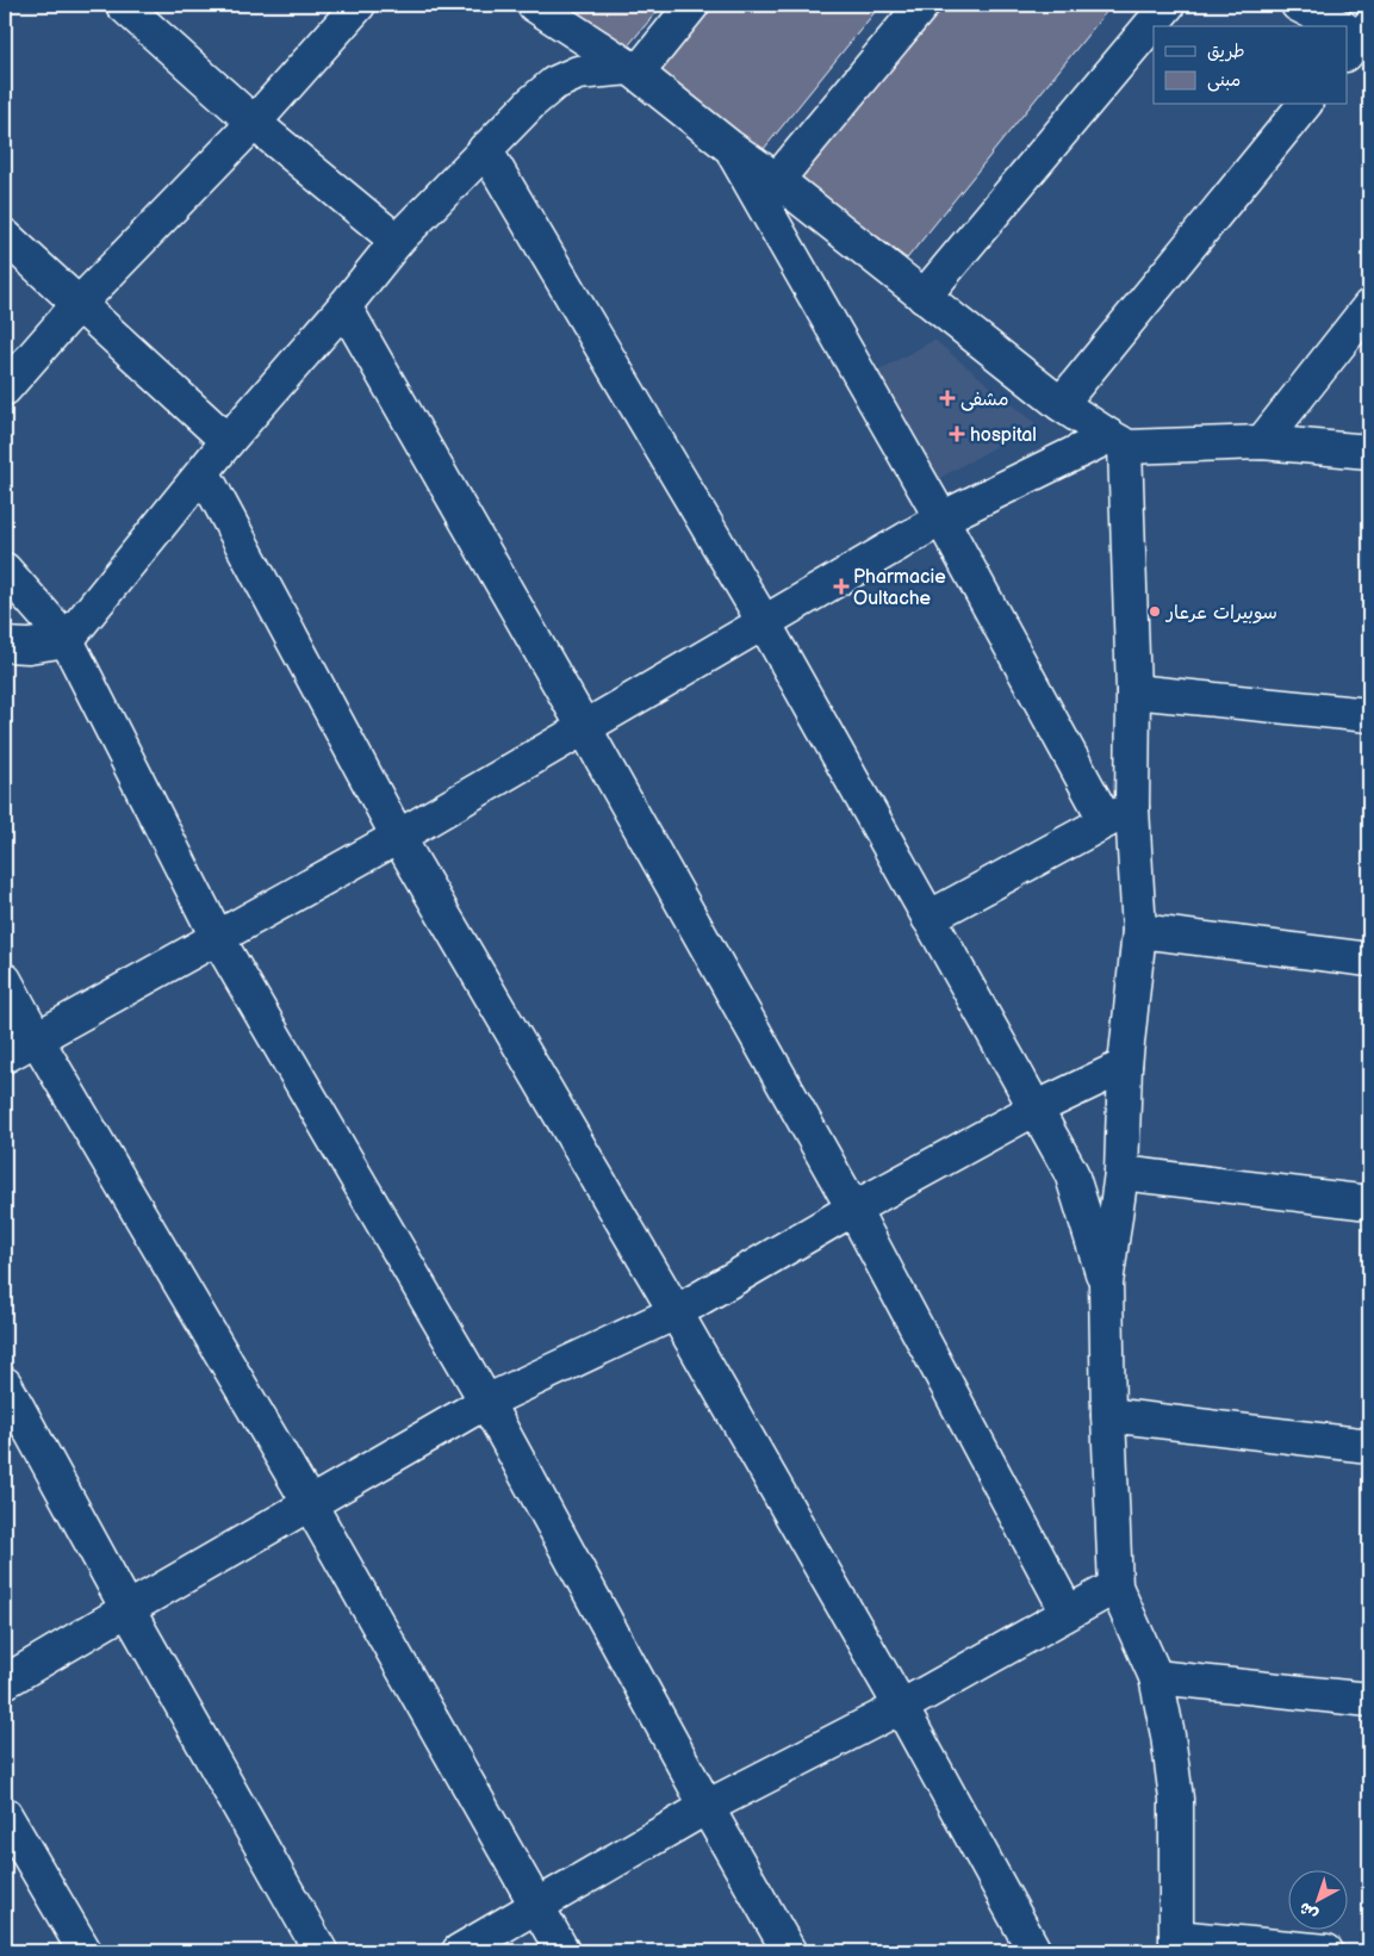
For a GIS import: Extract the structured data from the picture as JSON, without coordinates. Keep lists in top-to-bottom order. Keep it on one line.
{"places":{"health":["مشفى","hospital","Pharmacie Oultache"],"other":["سوبيرات عرعار"]},"legend":["طريق","مبنى"],"north":"bottom left"}
